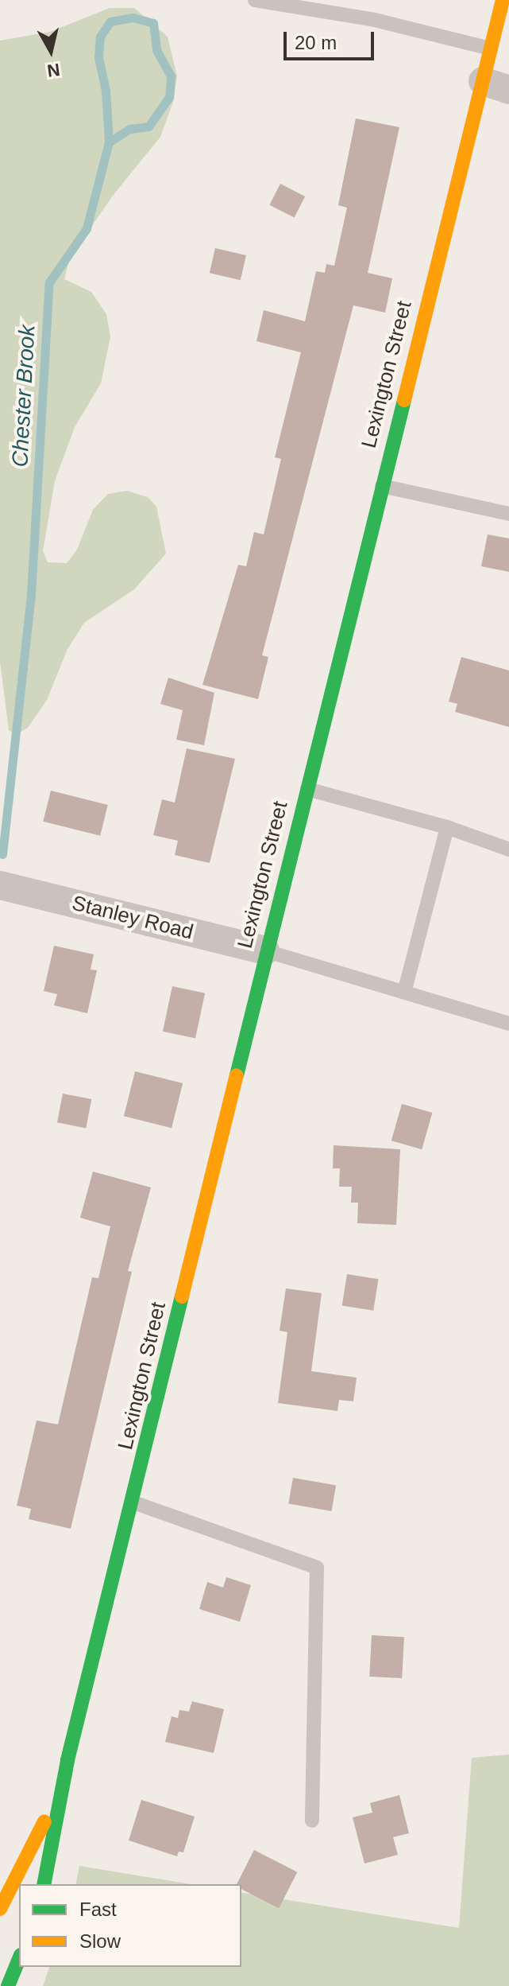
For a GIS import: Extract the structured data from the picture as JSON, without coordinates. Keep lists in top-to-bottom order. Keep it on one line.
{"streets":{"main road":["Lexington Street"],"street":["Stanley Road"]},"crossings":[["Lexington Street","Stanley Road"]],"water":["Chester Brook"],"legend":["Fast","Slow"],"scale_bar":"20 m","north":"bottom"}
